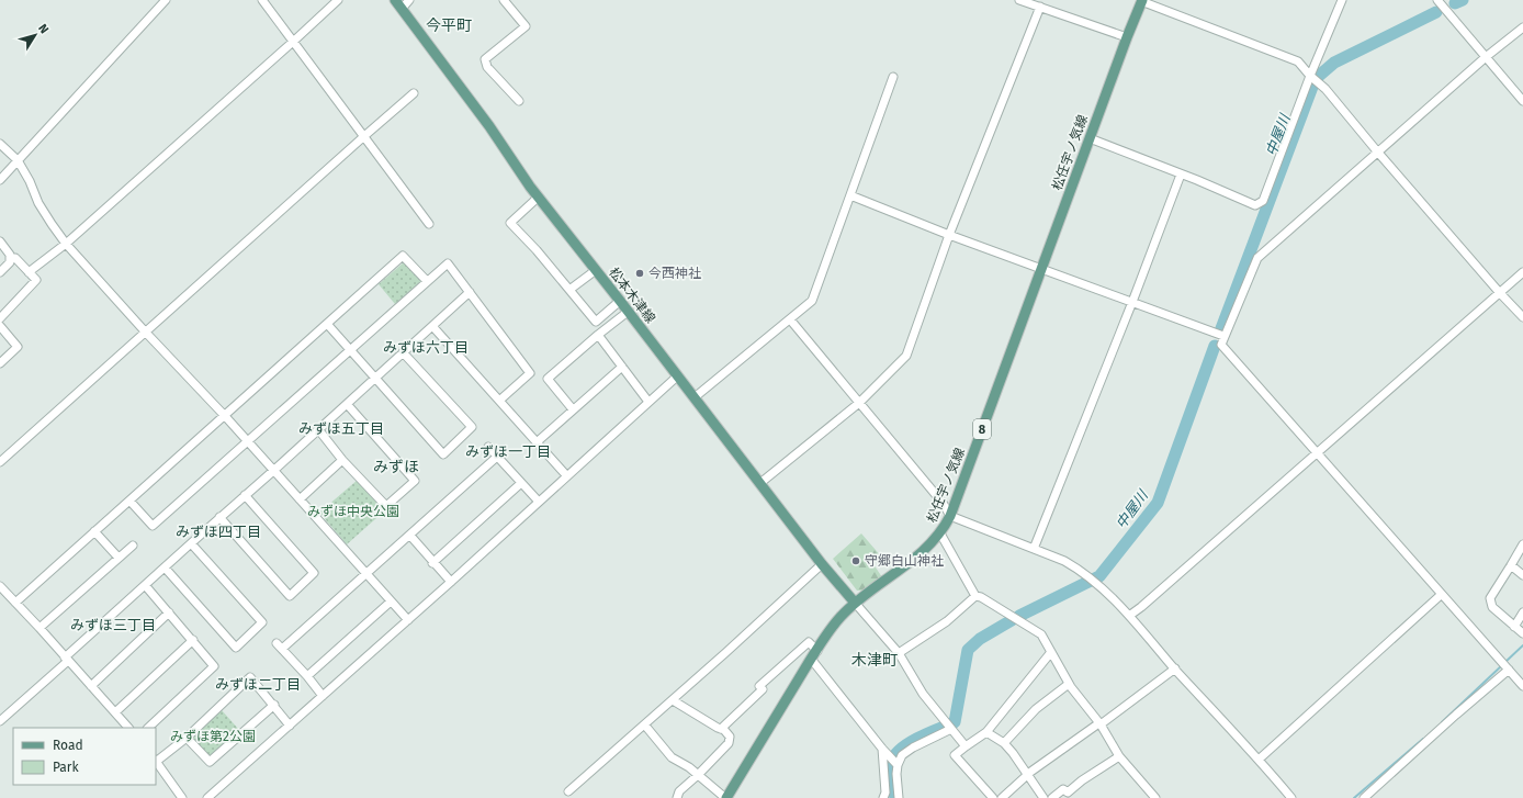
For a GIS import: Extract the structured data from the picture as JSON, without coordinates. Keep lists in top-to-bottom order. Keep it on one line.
{"streets":{"main road":["松任宇ノ気線","松本木津線","8"]},"crossings":[["松任宇ノ気線","松本木津線"]],"districts":["今平町","みずほ六丁目","みずほ五丁目","みずほ一丁目","みずほ","みずほ四丁目","みずほ三丁目","木津町","みずほ二丁目"],"water":["中屋川"],"parks":["みずほ中央公園","みずほ第2公園"],"places":["今西神社","守郷白山神社"],"legend":["Road","Park"],"north":"top right"}
